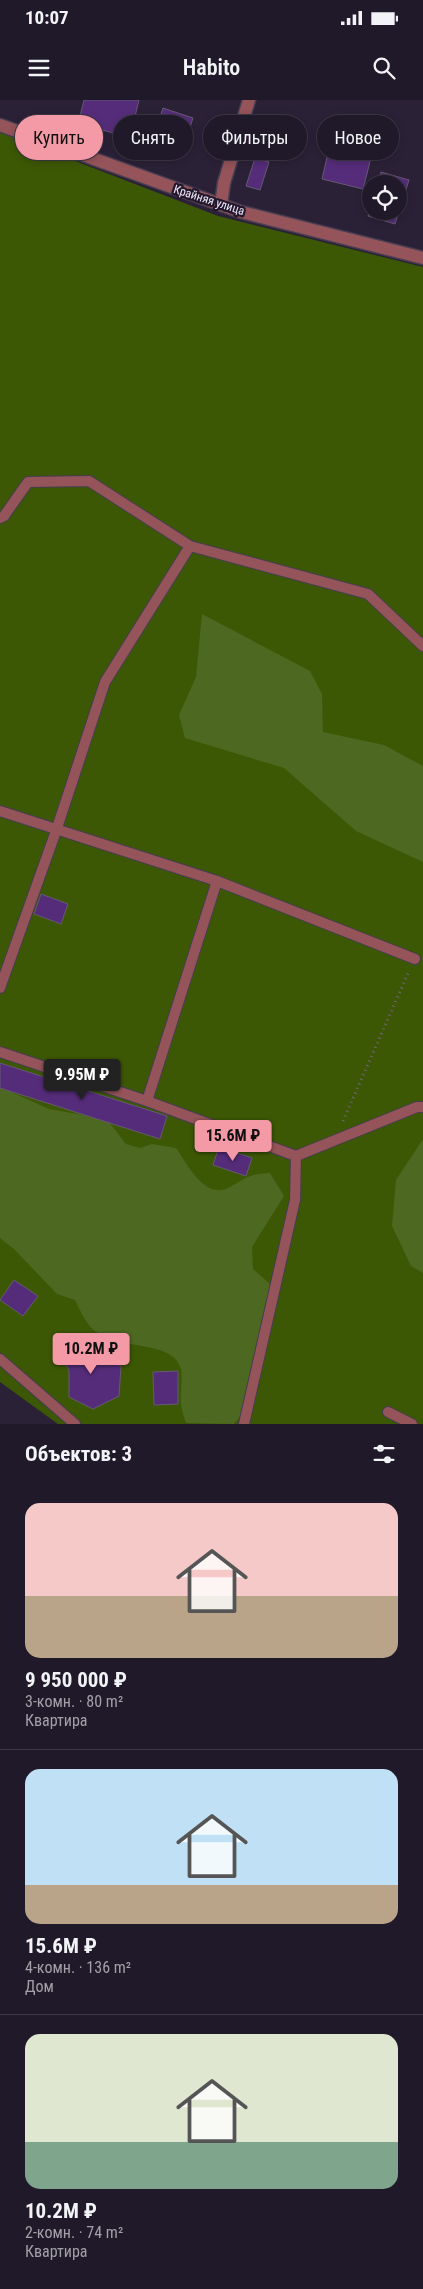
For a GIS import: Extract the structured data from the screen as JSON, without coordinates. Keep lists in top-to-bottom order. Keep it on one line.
{"streets":{"street":["Крайняя улица"]},"page":{"status":"10:07","header":"Habito","chip":["Купить","Снять","Фильтры","Новое"],"price":["9.95M ₽","15.6M ₽","10.2M ₽"],"heading":"Объектов: 3","list":[{"name":"9 950 000 ₽","note":"3-комн. · 80 m² · Квартира"},{"name":"15.6M ₽","note":"4-комн. · 136 m² · Дом"},{"name":"10.2M ₽","note":"2-комн. · 74 m² · Квартира"}]}}
